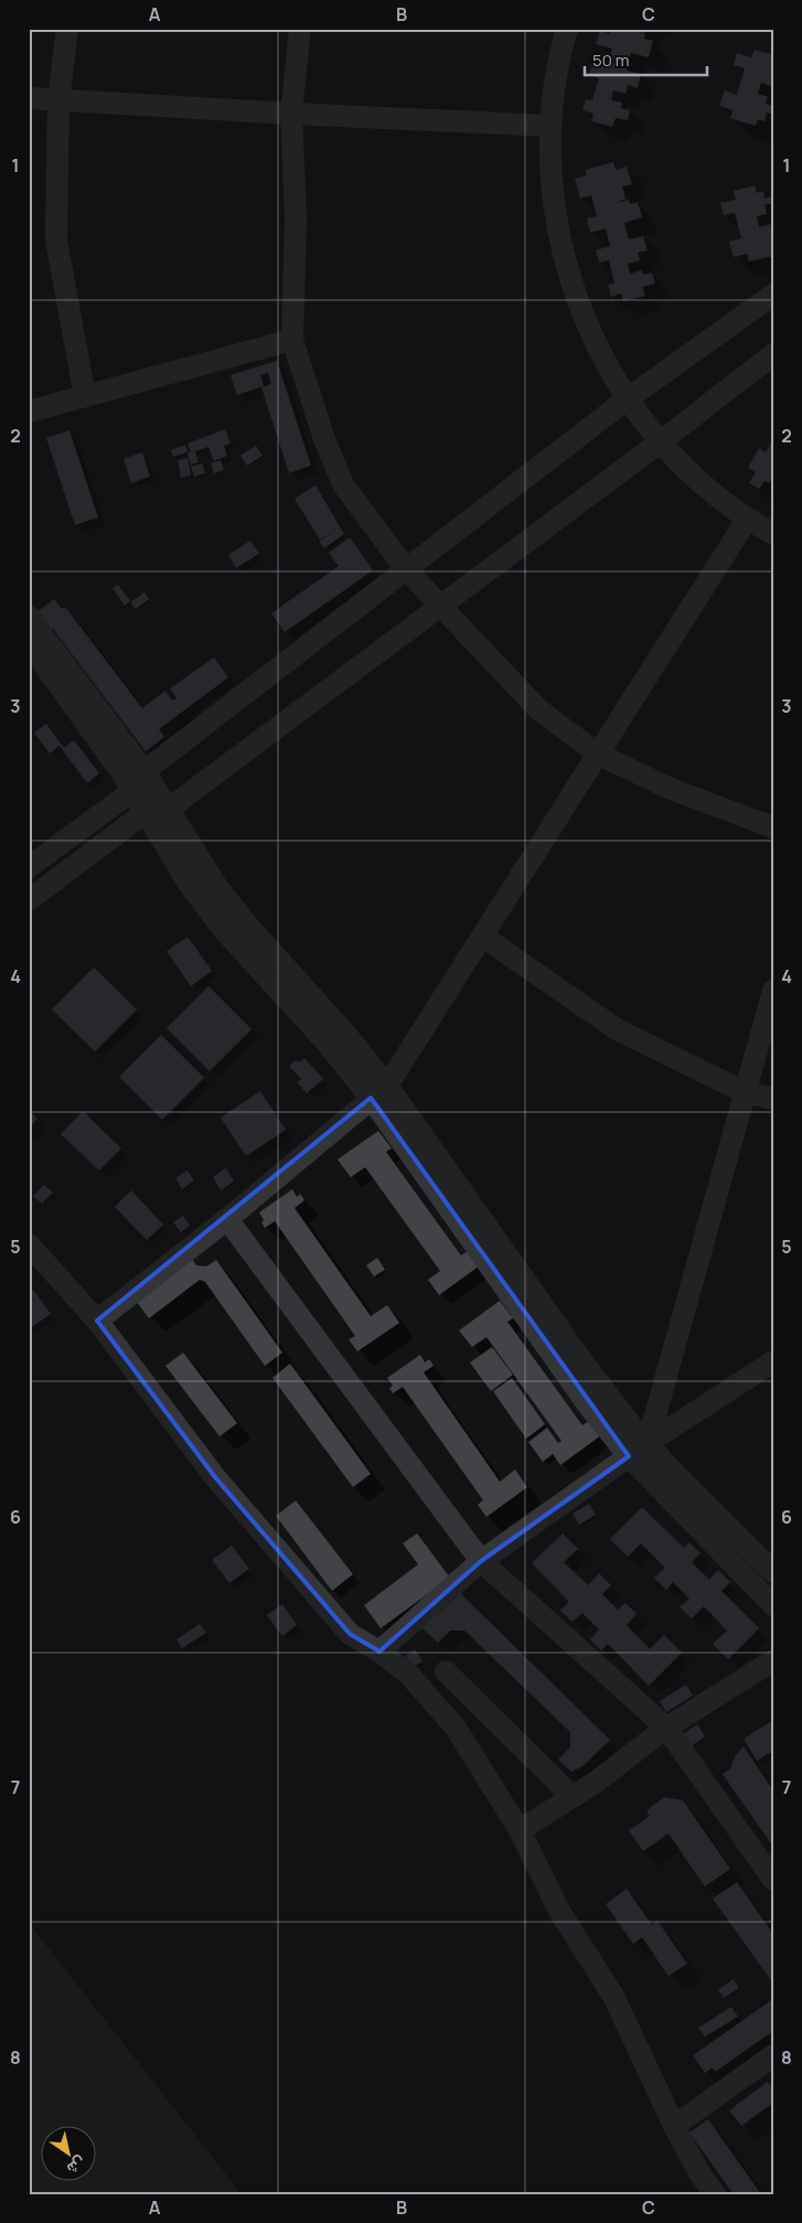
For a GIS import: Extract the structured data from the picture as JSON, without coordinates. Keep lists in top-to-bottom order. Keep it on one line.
{"scale_bar":"50 m","north":"bottom right","grid":{"columns":["A","B","C"],"rows":["1","2","3","4","5","6","7","8"]}}
